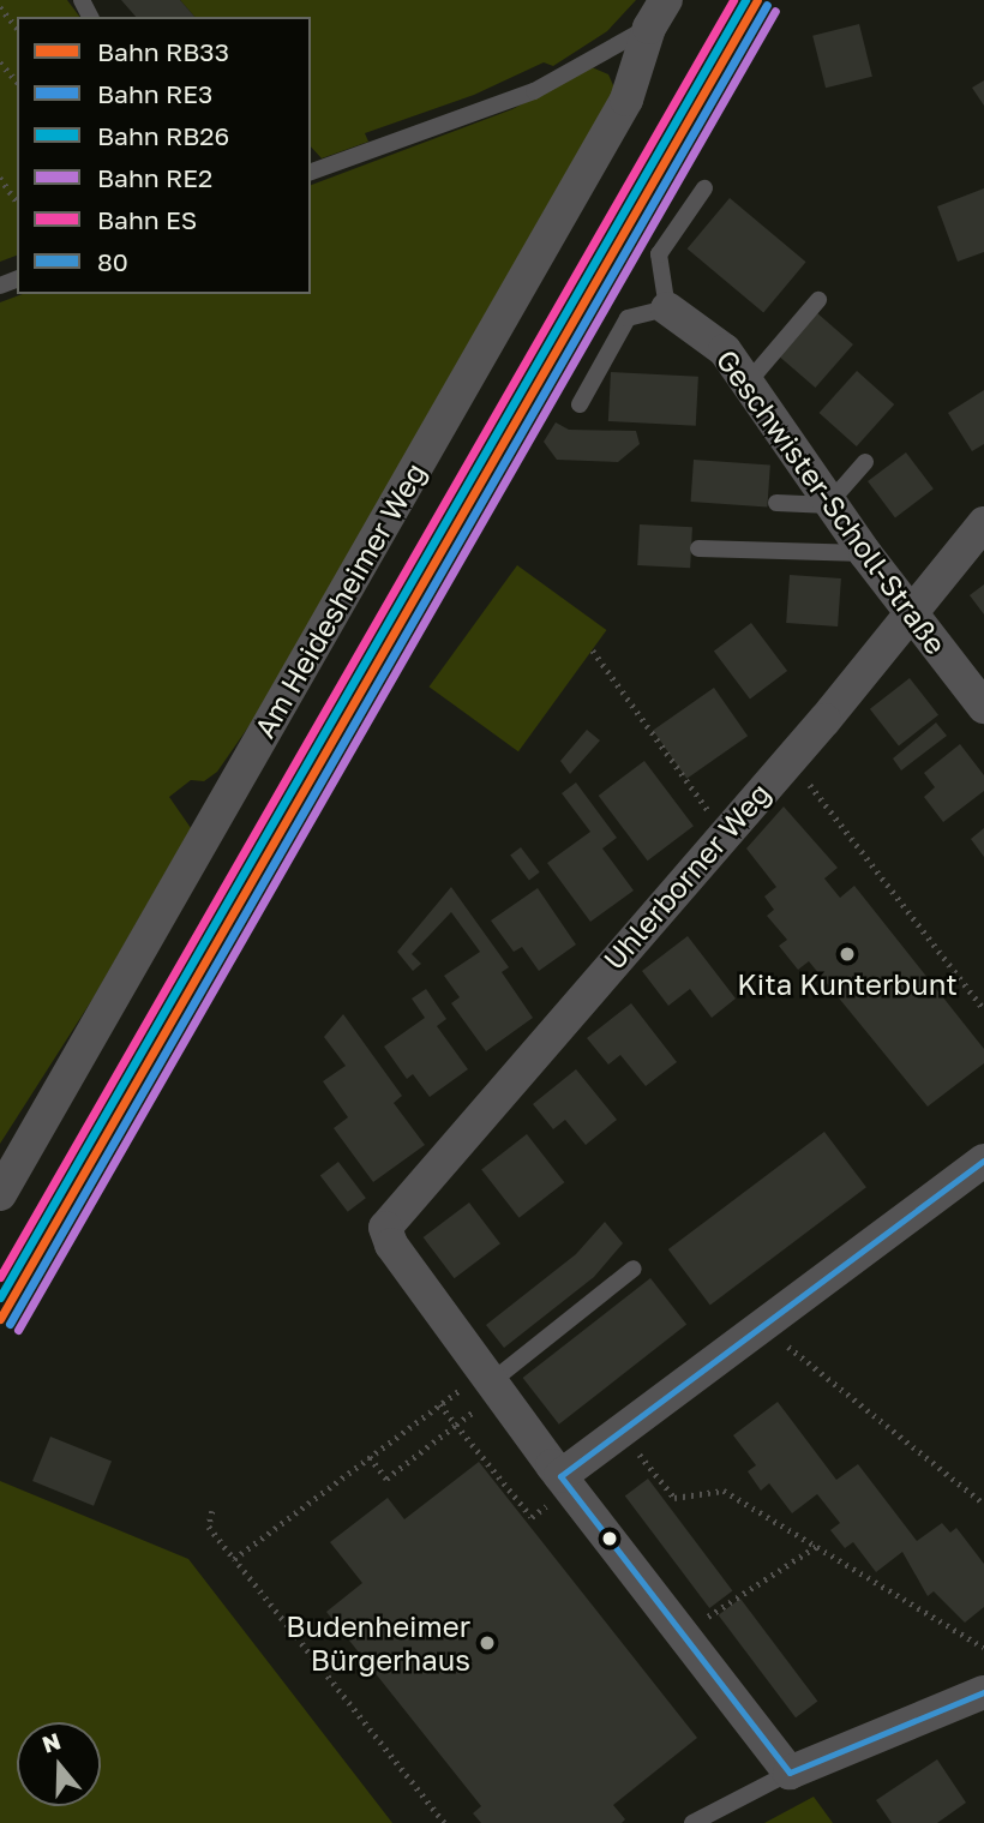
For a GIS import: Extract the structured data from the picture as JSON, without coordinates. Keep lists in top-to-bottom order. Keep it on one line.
{"streets":{"street":["Geschwister-Scholl-Straße","Am Heidesheimer Weg","Uhlerborner Weg"]},"crossings":[["Geschwister-Scholl-Straße","Uhlerborner Weg"]],"places":["Kita Kunterbunt","Budenheimer Bürgerhaus"],"lines":["rail line RB33","rail line RB26","rail line ES","rail line RE3","rail line RE2","transit line 80"],"legend":["Bahn RB33","Bahn RE3","Bahn RB26","Bahn RE2","Bahn ES","80"],"north":"top"}
